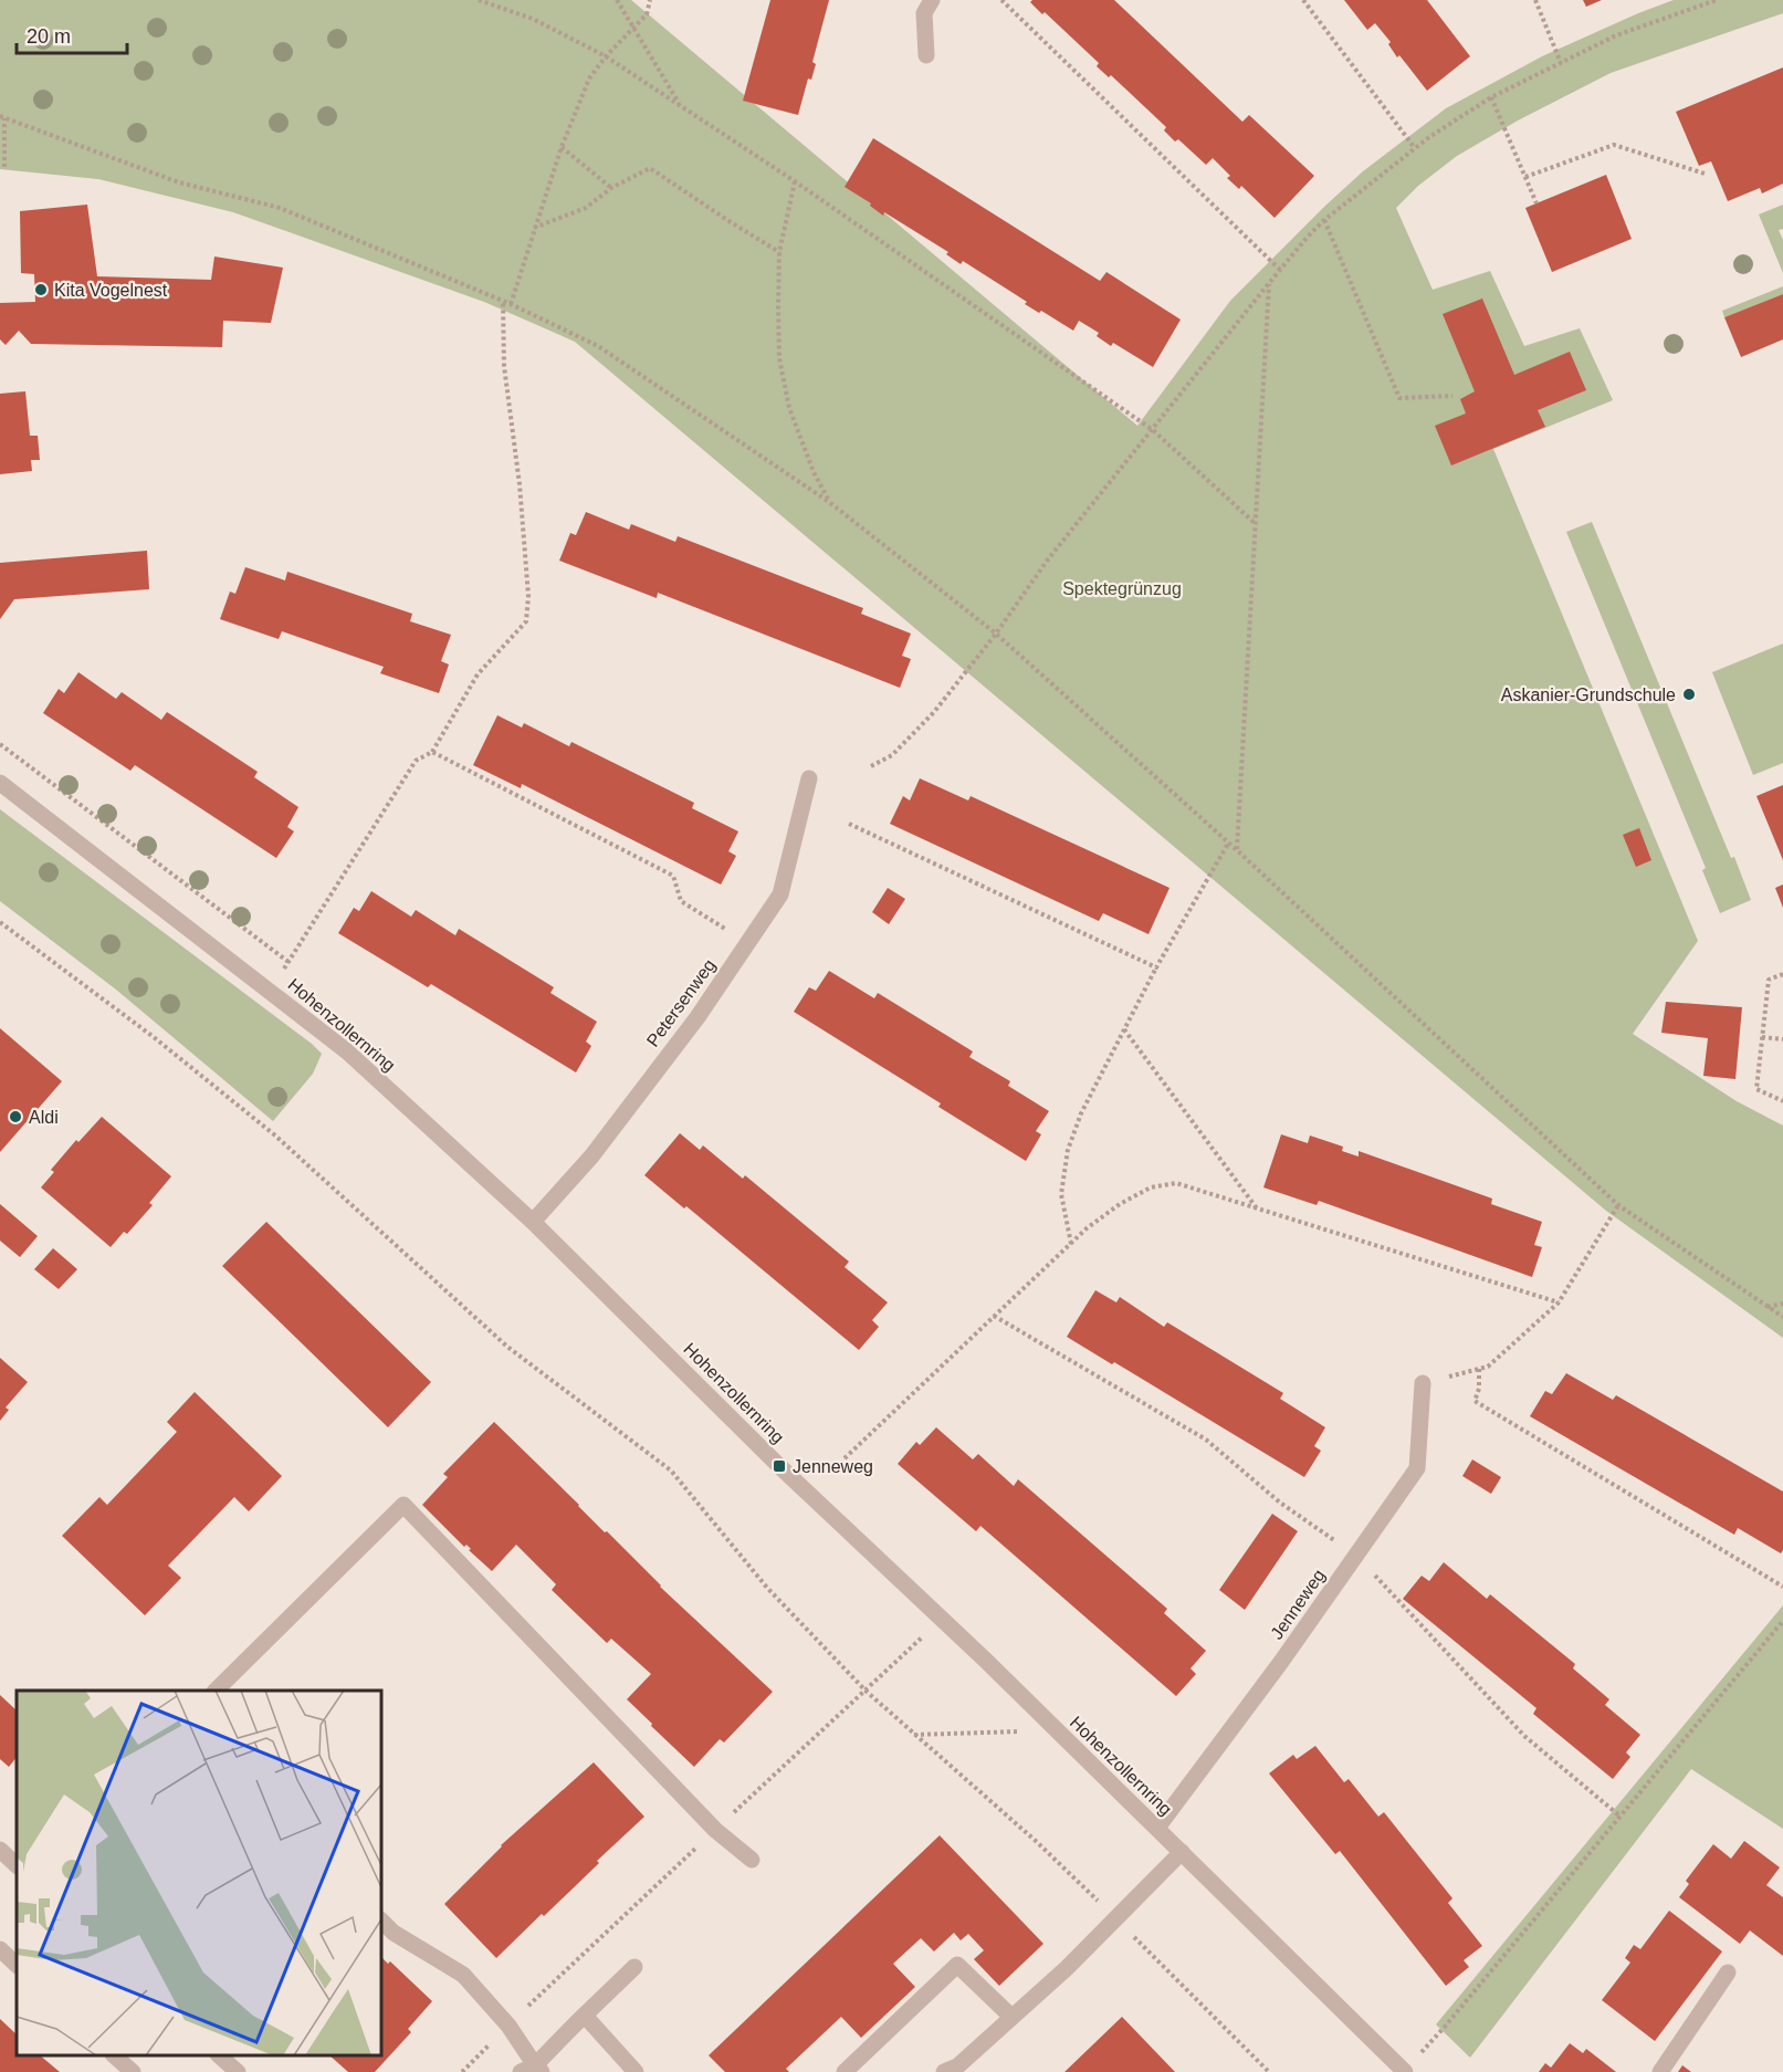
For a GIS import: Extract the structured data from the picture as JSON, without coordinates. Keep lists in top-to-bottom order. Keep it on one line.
{"streets":{"street":["Petersenweg","Hohenzollernring","Jenneweg"]},"crossings":[["Petersenweg","Hohenzollernring"],["Hohenzollernring","Jenneweg"]],"parks":["Spektegrünzug"],"places":{"other":["Kita Vogelnest","Askanier-Grundschule","Aldi"],"transit":["Jenneweg"]},"scale_bar":"20 m"}
